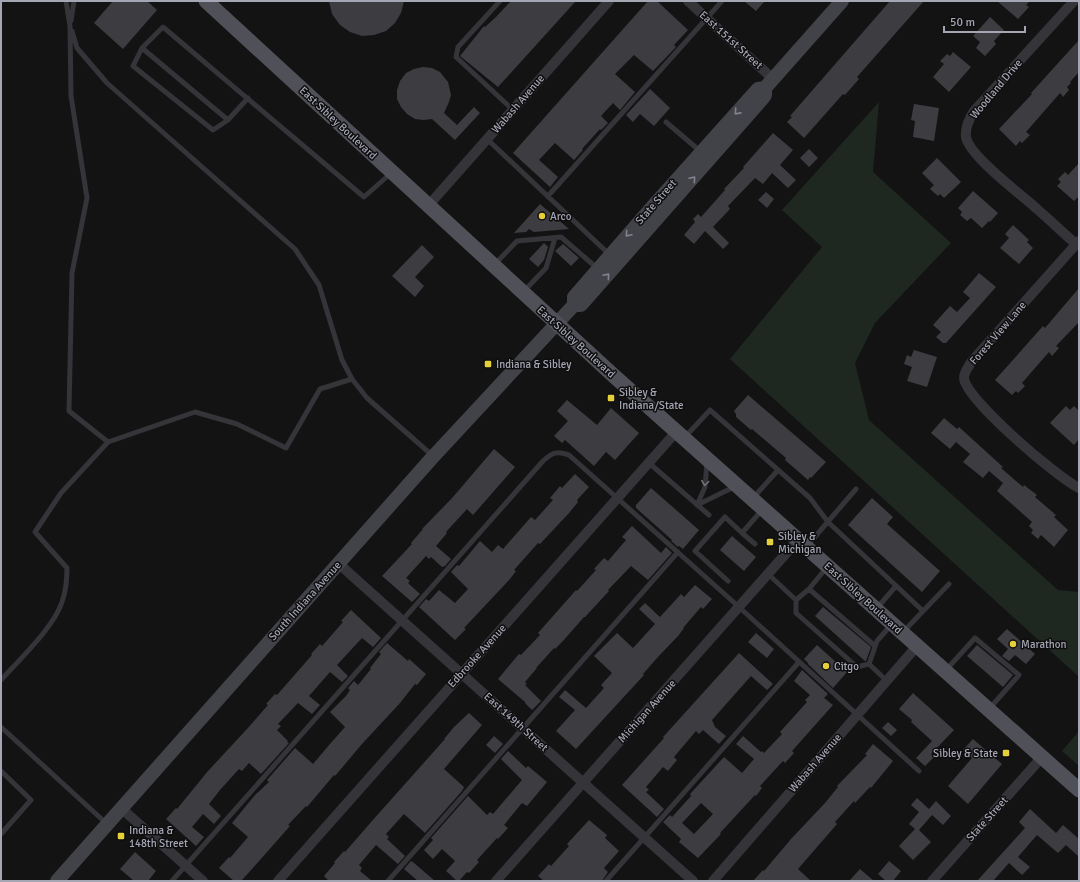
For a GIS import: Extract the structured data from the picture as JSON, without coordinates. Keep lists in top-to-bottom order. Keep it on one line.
{"streets":{"main road":["East Sibley Boulevard","State Street","South Indiana Avenue"],"street":["East 151st Street","Woodland Drive","Wabash Avenue","Forest View Lane","Edbrooke Avenue","Michigan Avenue","East 149th Street"]},"crossings":[["East 151st Street","State Street"],["Woodland Drive","Forest View Lane"],["Wabash Avenue","East Sibley Boulevard"],["East Sibley Boulevard","State Street"],["East Sibley Boulevard","South Indiana Avenue"],["East Sibley Boulevard","Edbrooke Avenue"],["East Sibley Boulevard","Michigan Avenue"],["State Street","South Indiana Avenue"],["South Indiana Avenue","East 149th Street"],["Edbrooke Avenue","East 149th Street"],["Michigan Avenue","East 149th Street"]],"places":{"other":["Arco","Marathon","Citgo"],"transit":["Indiana & Sibley","Sibley & Indiana/State","Sibley & Michigan","Sibley & State","Indiana & 148th Street"]},"scale_bar":"50 m"}
